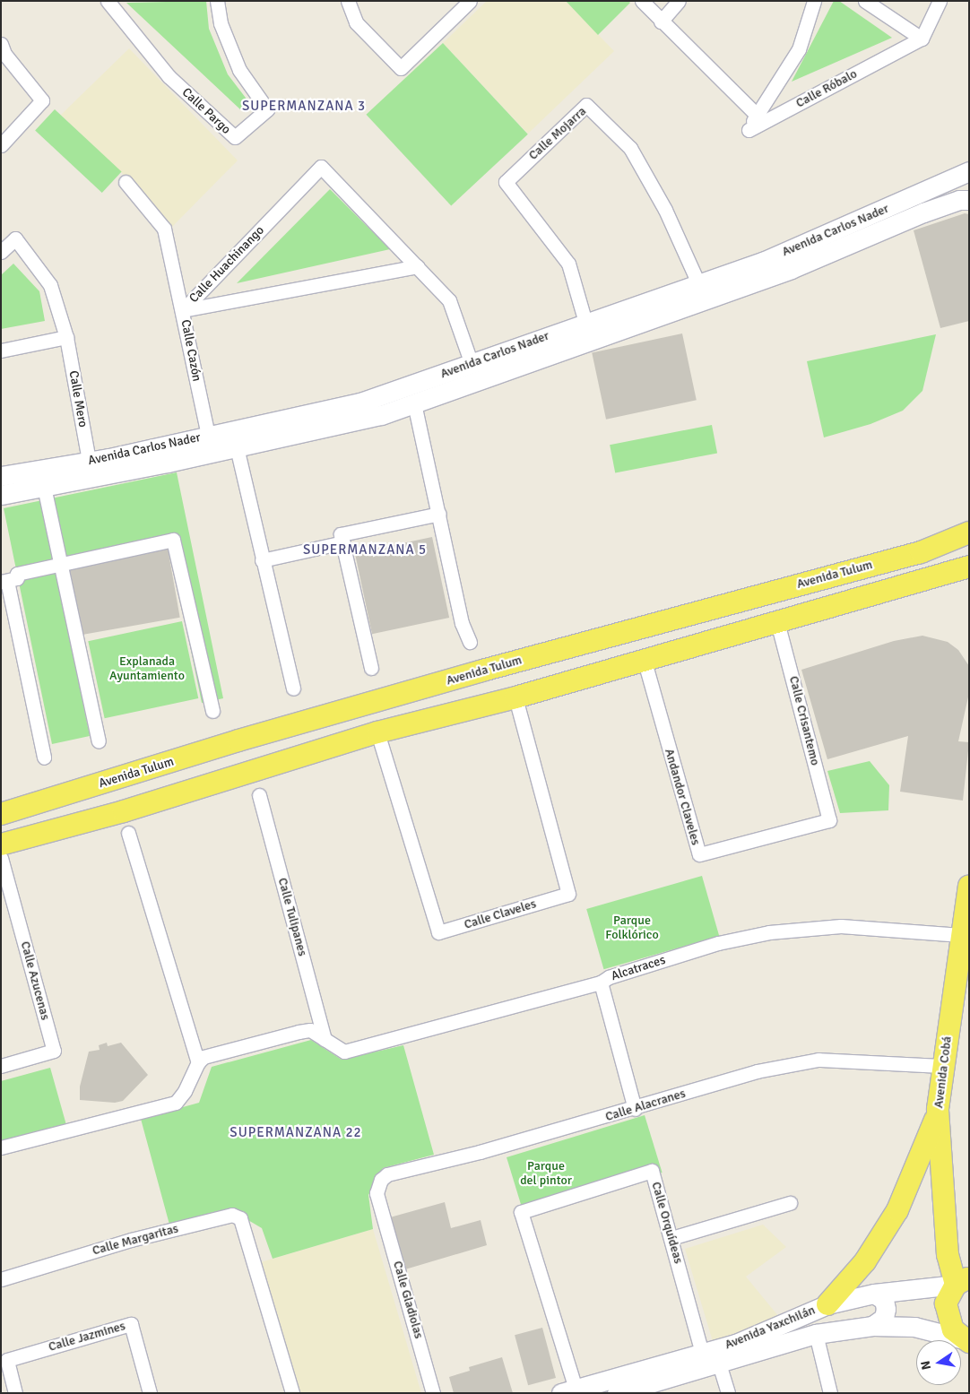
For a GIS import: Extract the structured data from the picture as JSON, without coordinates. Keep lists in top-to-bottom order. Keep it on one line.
{"streets":{"main road":["Avenida Tulum","Avenida Cobá"],"street":["Calle Róbalo","Calle Pargo","Calle Mojarra","Avenida Carlos Nader","Calle Huachinango","Calle Cazón","Calle Mero","Calle Crisantemo","Andandor Claveles","Calle Claveles","Calle Tulipanes","Alcatraces","Calle Azucenas","Calle Alacranes","Calle Orquídeas","Calle Margaritas","Calle Gladiolas","Avenida Yaxchilán","Calle Jazmines"]},"crossings":[["Calle Mojarra","Avenida Carlos Nader"],["Avenida Carlos Nader","Calle Huachinango"],["Avenida Carlos Nader","Calle Cazón"],["Avenida Carlos Nader","Calle Mero"],["Calle Huachinango","Calle Cazón"],["Calle Crisantemo","Andandor Claveles"],["Calle Tulipanes","Alcatraces"],["Alcatraces","Avenida Cobá"],["Avenida Cobá","Calle Alacranes"],["Avenida Cobá","Avenida Yaxchilán"],["Calle Alacranes","Calle Gladiolas"],["Calle Orquídeas","Avenida Yaxchilán"]],"districts":["SUPERMANZANA 3","SUPERMANZANA 5","SUPERMANZANA 22"],"parks":["Explanada Ayuntamiento","Parque Folklórico","Parque del pintor"],"north":"left"}
